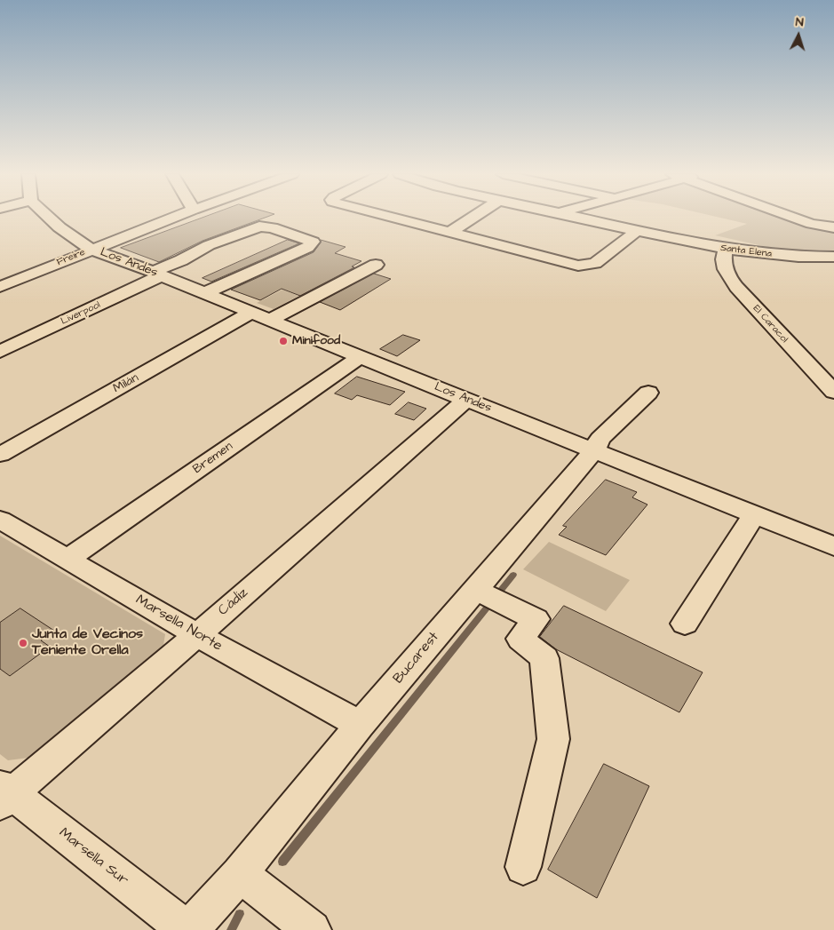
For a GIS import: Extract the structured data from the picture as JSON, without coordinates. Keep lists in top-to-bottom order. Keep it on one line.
{"streets":{"street":["Santa Elena","Freire","Los Andes","Liverpool","El Caracol","Milán","Bremen","Cádiz","Marsella Norte","Bucarest","Marsella Sur"]},"crossings":[["Santa Elena","El Caracol"],["Freire","Los Andes"],["Los Andes","Liverpool"],["Los Andes","Milán"],["Los Andes","Bremen"],["Los Andes","Cádiz"],["Los Andes","Bucarest"],["Bremen","Marsella Norte"],["Cádiz","Marsella Norte"],["Cádiz","Marsella Sur"],["Marsella Norte","Bucarest"],["Bucarest","Marsella Sur"]],"places":["Minifood","Junta de Vecinos Teniente Orella"],"north":"top"}
